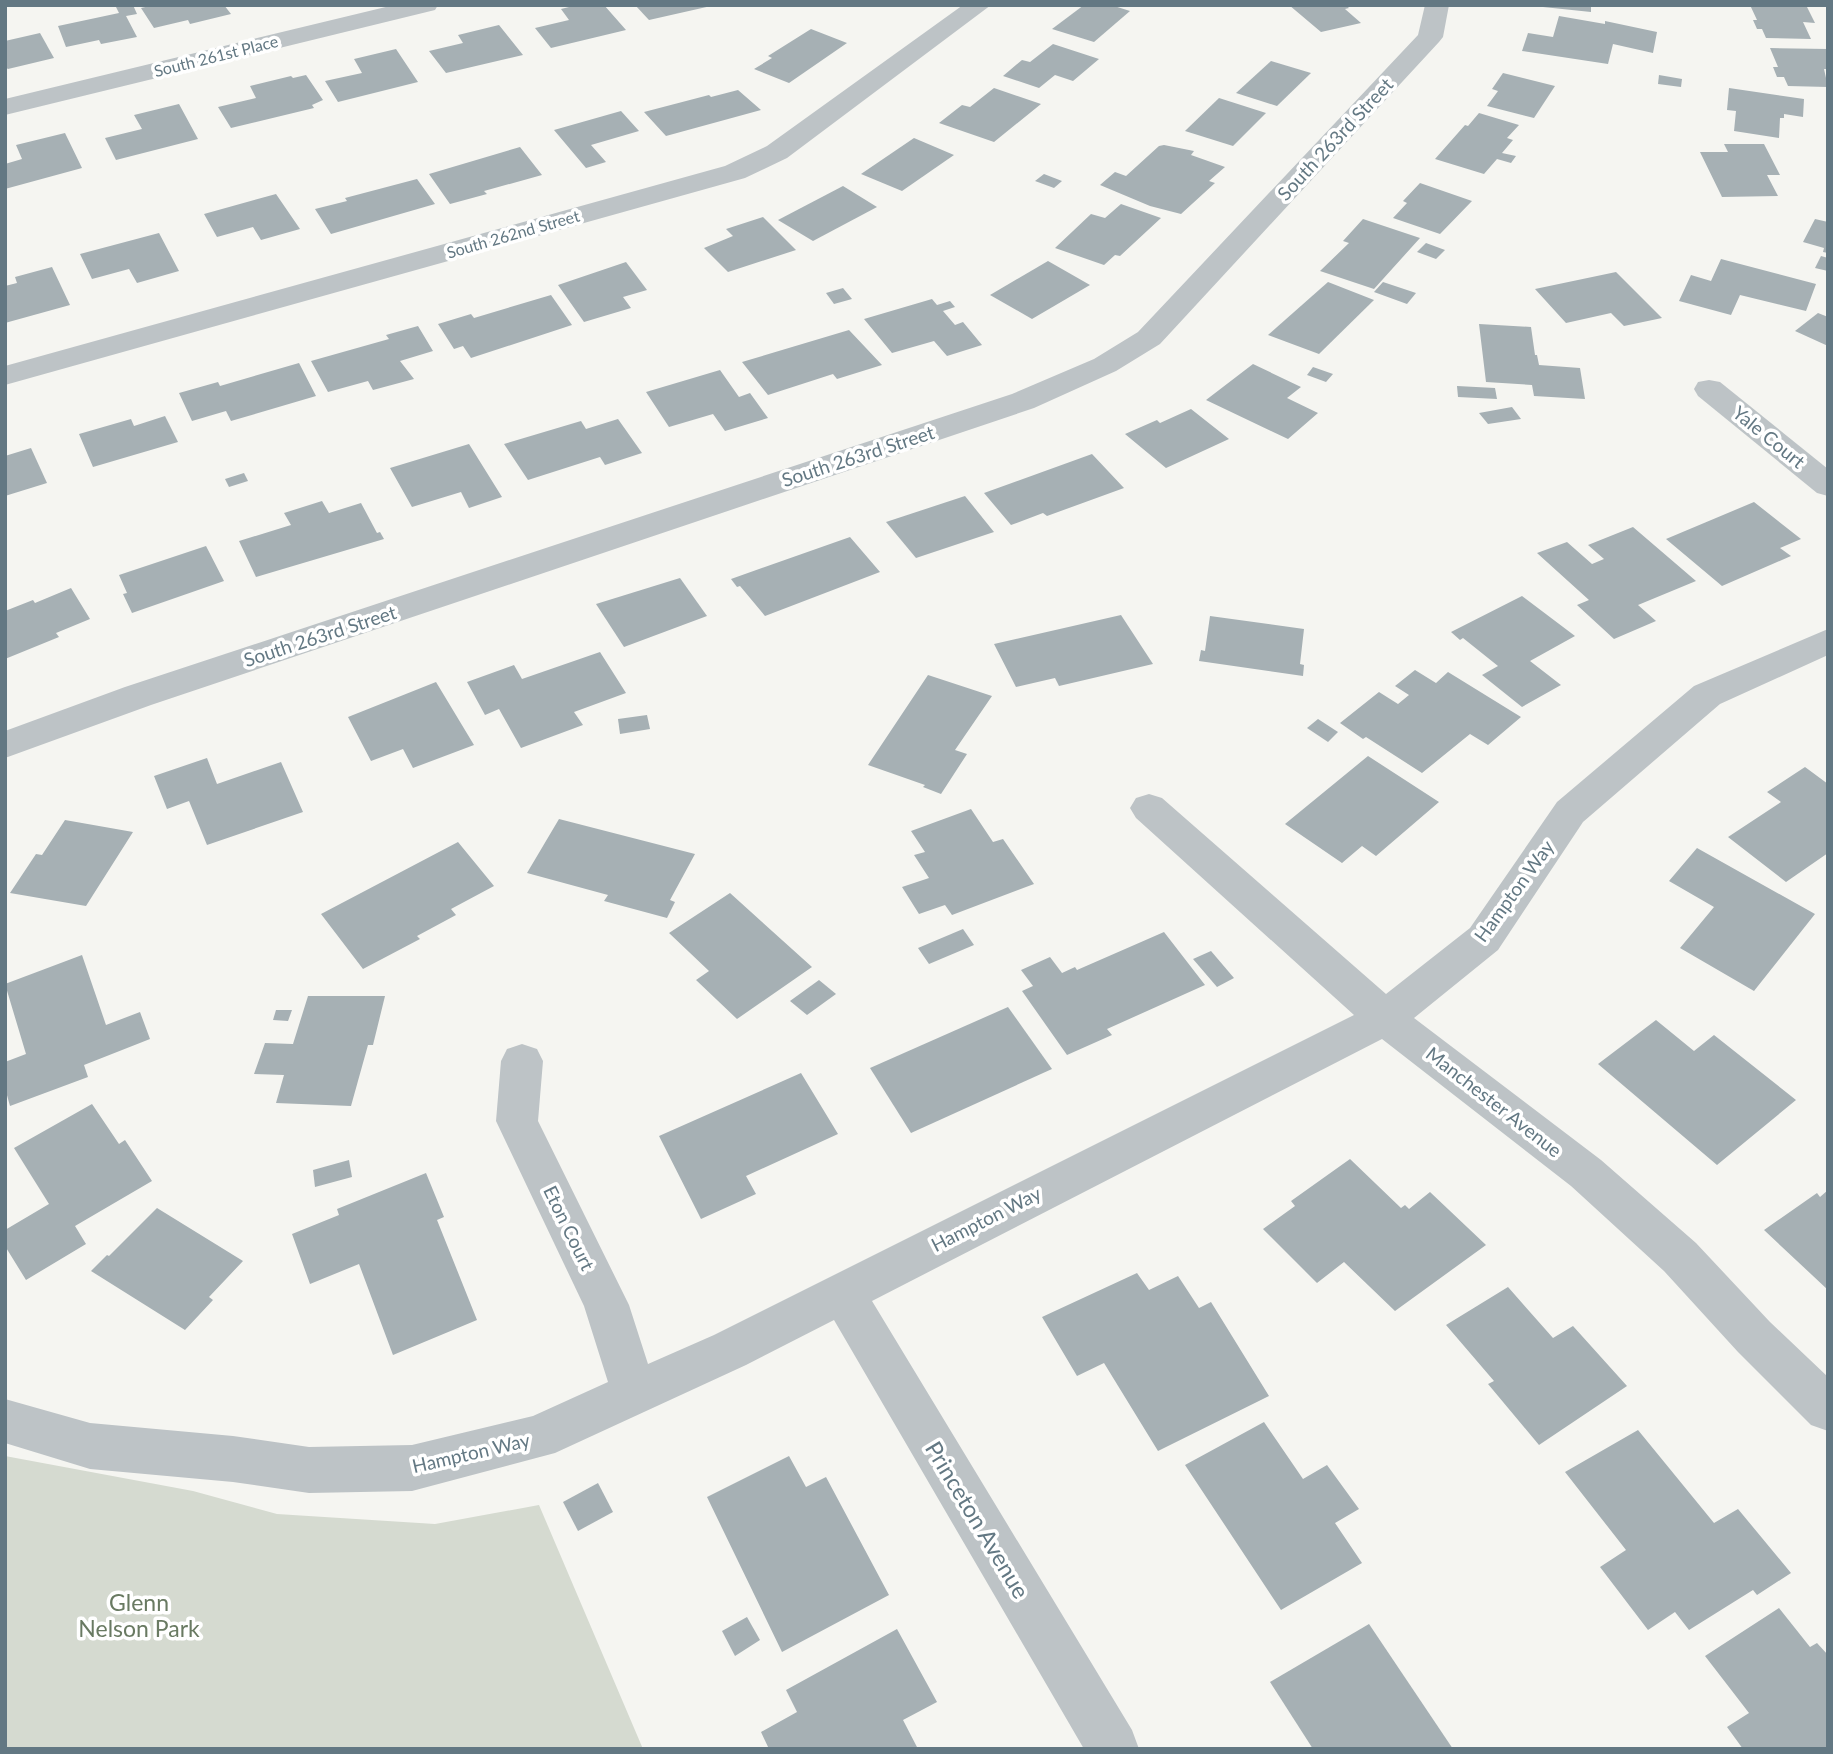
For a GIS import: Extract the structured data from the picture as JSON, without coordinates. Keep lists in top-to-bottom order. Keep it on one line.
{"streets":{"street":["South 261st Place","South 263rd Street","South 262nd Street","Yale Court","Hampton Way","Manchester Avenue","Eton Court","Princeton Avenue"]},"crossings":[["Hampton Way","Manchester Avenue"],["Hampton Way","Eton Court"],["Hampton Way","Princeton Avenue"]],"parks":["Glenn Nelson Park"]}
